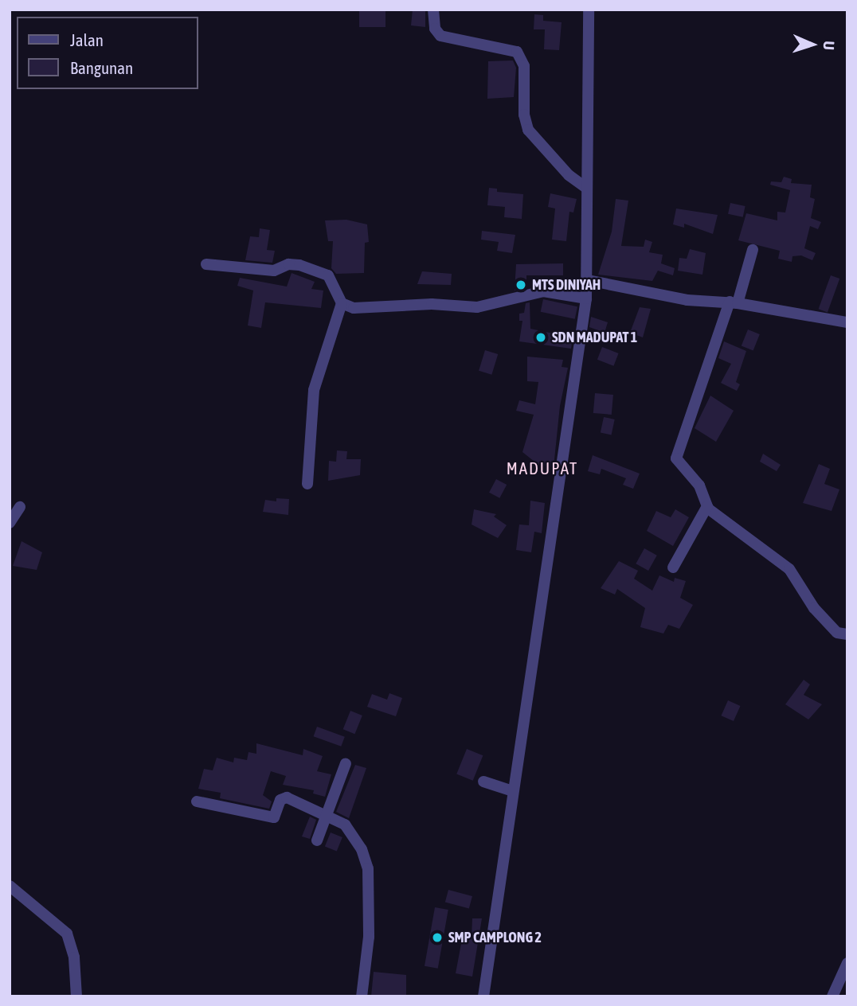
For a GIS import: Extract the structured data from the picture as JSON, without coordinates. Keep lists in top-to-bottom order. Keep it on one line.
{"districts":["MADUPAT"],"places":["MTS DINIYAH","SDN MADUPAT 1","SMP CAMPLONG 2"],"legend":["Jalan","Bangunan"],"north":"right"}
